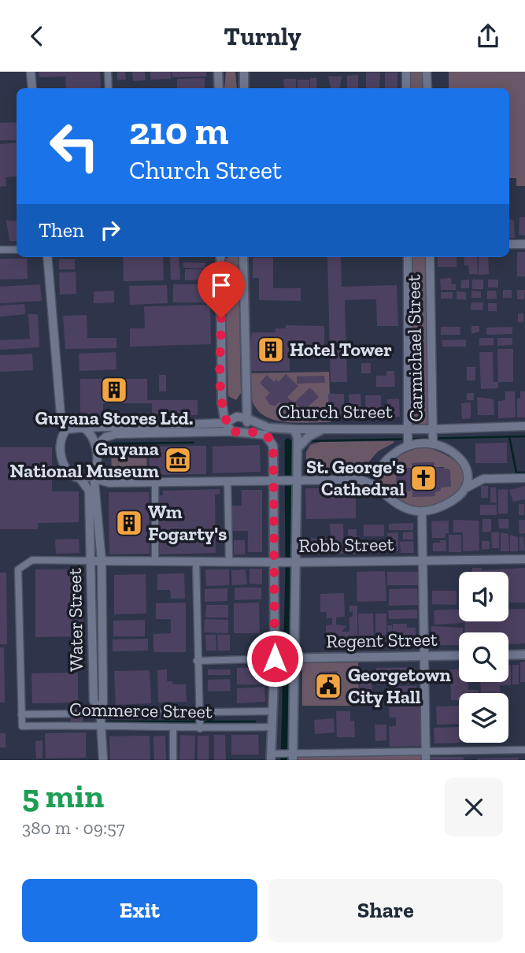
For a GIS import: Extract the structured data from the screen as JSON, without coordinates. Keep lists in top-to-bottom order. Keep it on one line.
{"streets":{"main road":["Church Street","Regent Street"],"street":["Carmichael Street","Robb Street","Water Street","Commerce Street"]},"crossings":[["Carmichael Street","Church Street"],["Church Street","Water Street"],["Robb Street","Water Street"],["Water Street","Commerce Street"]],"places":{"building":["Hotel Tower","Guyana Stores Ltd.","Wm Fogarty's"],"museum":["Guyana National Museum"],"church":["St. George's Cathedral"],"public building":["Georgetown City Hall"]},"page":{"header":"Turnly","turn":["210 m","Church Street"],"then":"Then","heading":["5 min","380 m · 09:57"],"buttons":["Exit","Share"]}}
